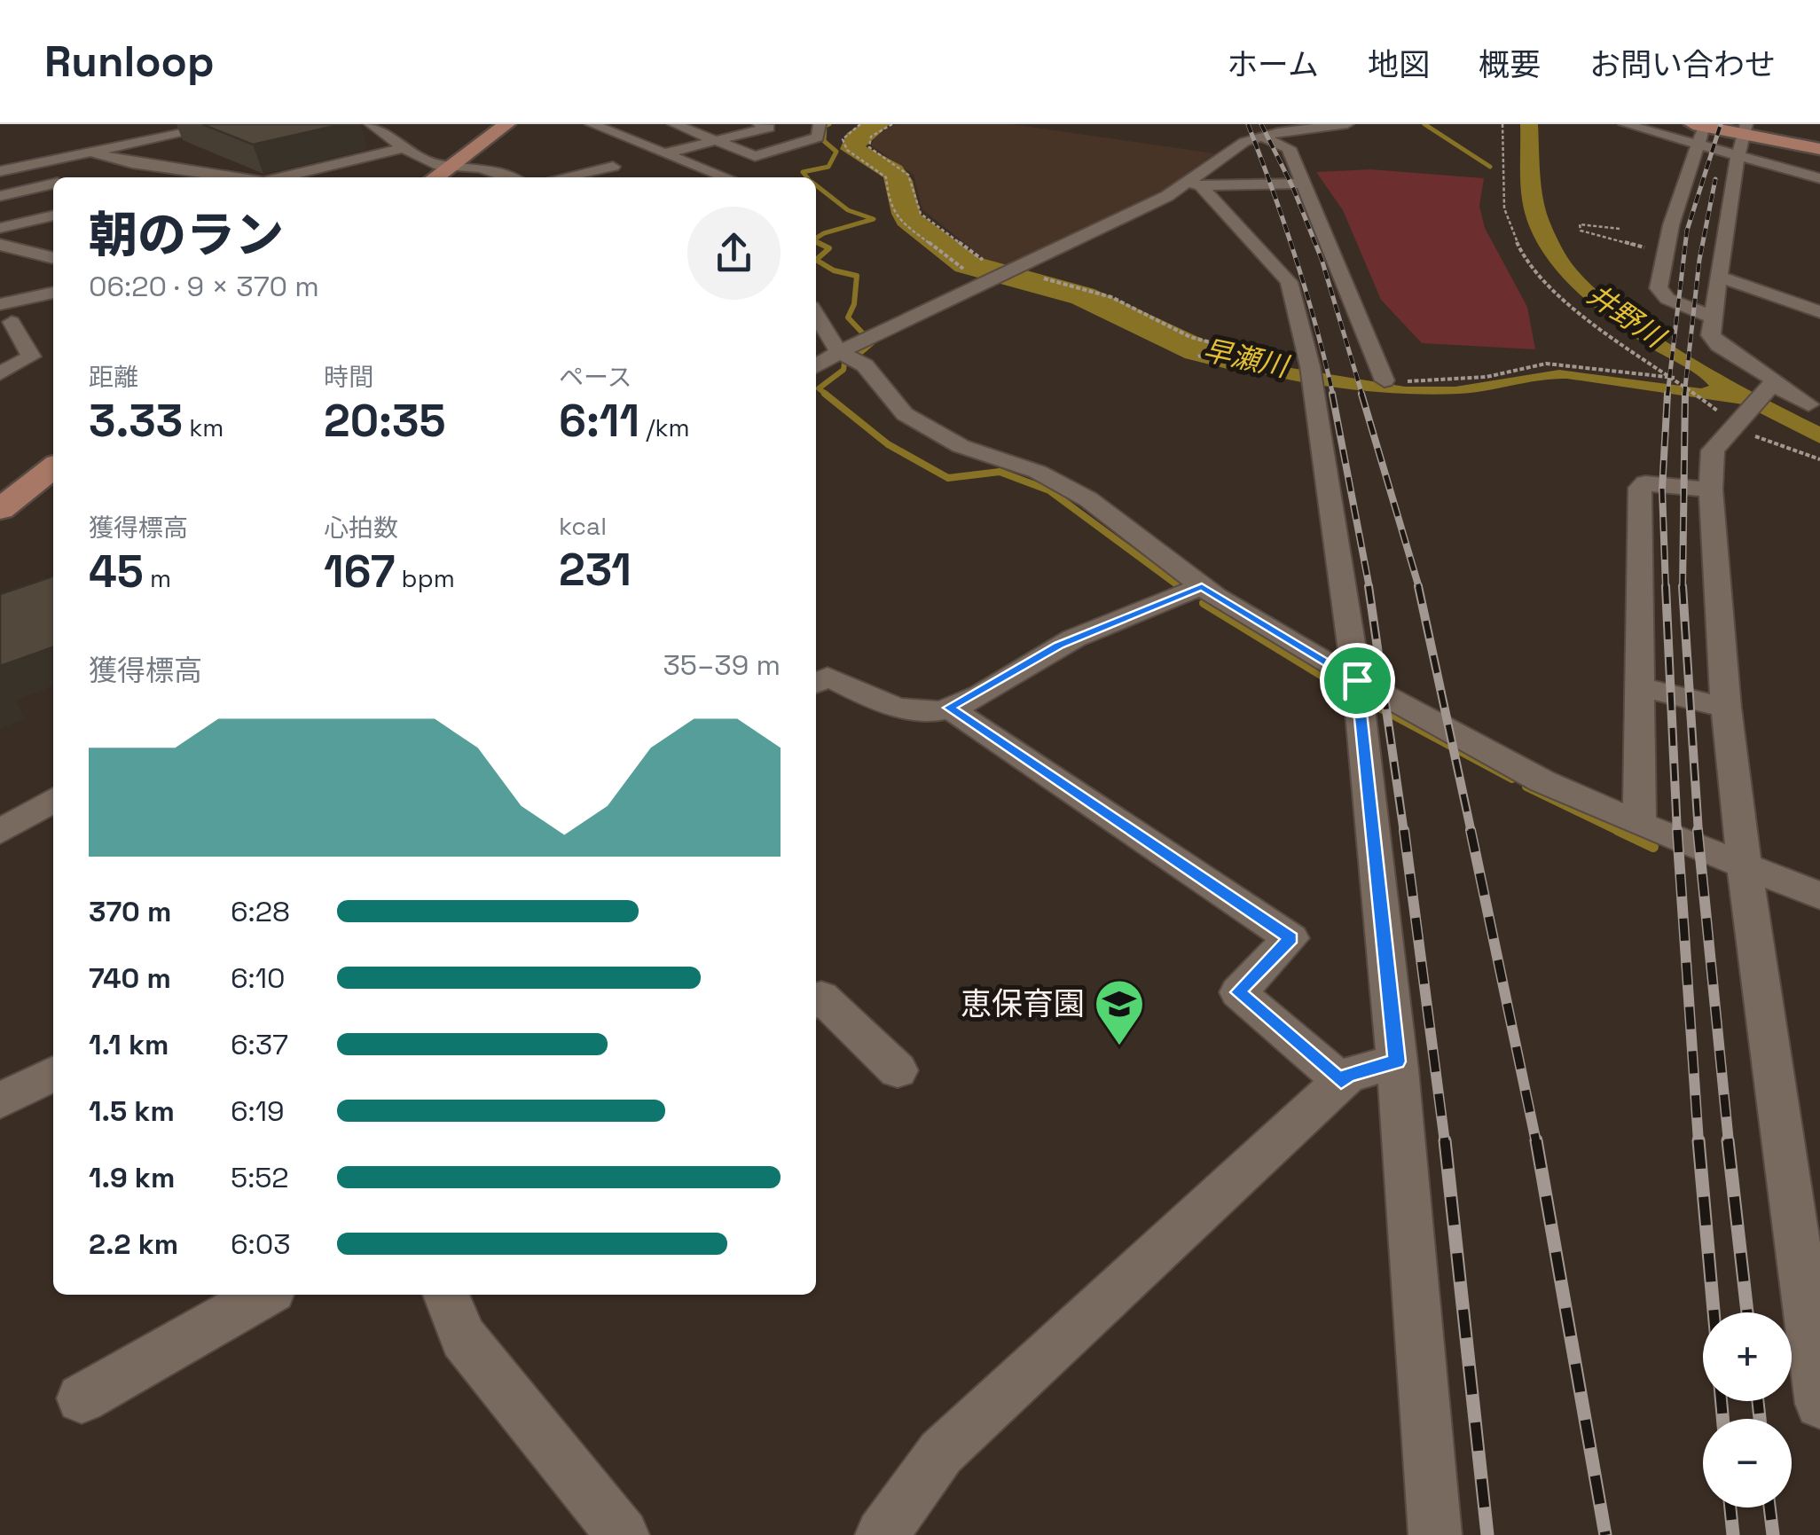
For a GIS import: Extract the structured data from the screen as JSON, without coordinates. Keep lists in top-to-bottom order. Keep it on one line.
{"water":["井野川","早瀬川"],"places":{"school or university":["恵保育園"]},"page":{"header":"Runloop","nav":["ホーム","地図","概要","お問い合わせ"],"heading":["朝のラン","06:20 · 9 × 370 m"],"stats":[["距離","3.33 km"],["時間","20:35"],["ペース","6:11 /km"],["獲得標高","45 m"],["心拍数","167 bpm"],["kcal","231"]],"chart":["獲得標高","35–39 m"],"list":[{"name":"370 m","note":"6:28"},{"name":"740 m","note":"6:10"},{"name":"1.1 km","note":"6:37"},{"name":"1.5 km","note":"6:19"},{"name":"1.9 km","note":"5:52"},{"name":"2.2 km","note":"6:03"}],"map_buttons":["+","−"]}}
